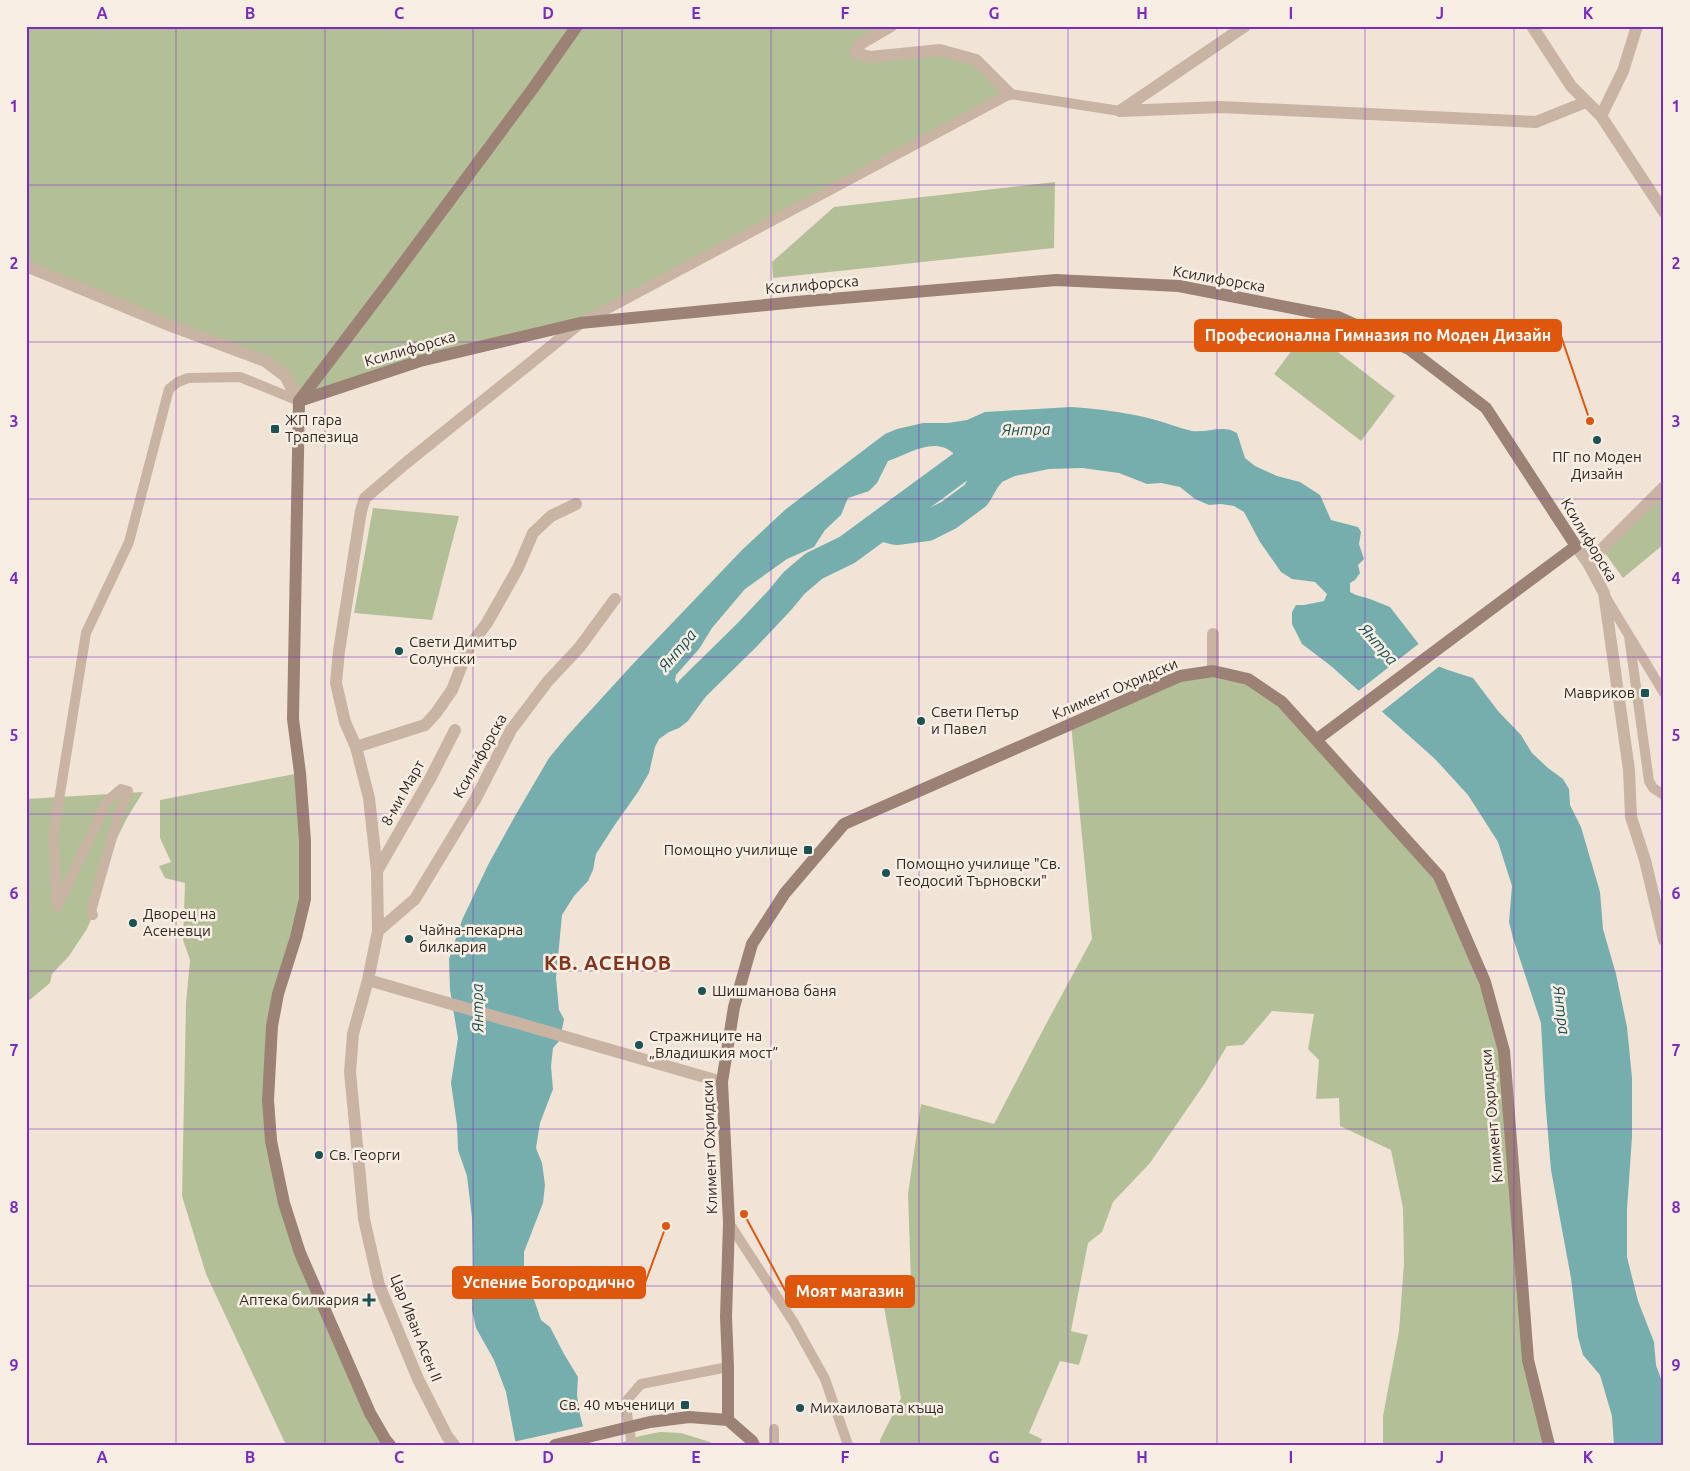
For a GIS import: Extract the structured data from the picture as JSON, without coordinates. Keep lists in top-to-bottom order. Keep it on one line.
{"streets":{"street":["Ксилифорска","Климент Охридски","8-ми Март","Цар Иван Асен II"]},"crossings":[["Ксилифорска","Цар Иван Асен II"],["8-ми Март","Цар Иван Асен II"]],"districts":["КВ. АСЕНОВ"],"water":["Янтра"],"places":{"other":["Професионална Гимназия по Моден Дизайн","ПГ по Моден Дизайн","Свети Димитър Солунски","Свети Петър и Павел","Помощно училище \"Св. Теодосий Търновски\"","Дворец на Асеневци","Чайна-пекарна билкария","Шишманова баня","Стражниците на „Владишкия мост”","Св. Георги","Моят магазин","Успение Богородично","Михаиловата къща"],"transit":["ЖП гара Трапезица","Мавриков","Помощно училище","Св. 40 мъченици"],"health":["Аптека билкария"]},"grid":{"columns":["A","B","C","D","E","F","G","H","I","J","K"],"rows":["1","2","3","4","5","6","7","8","9"]}}
